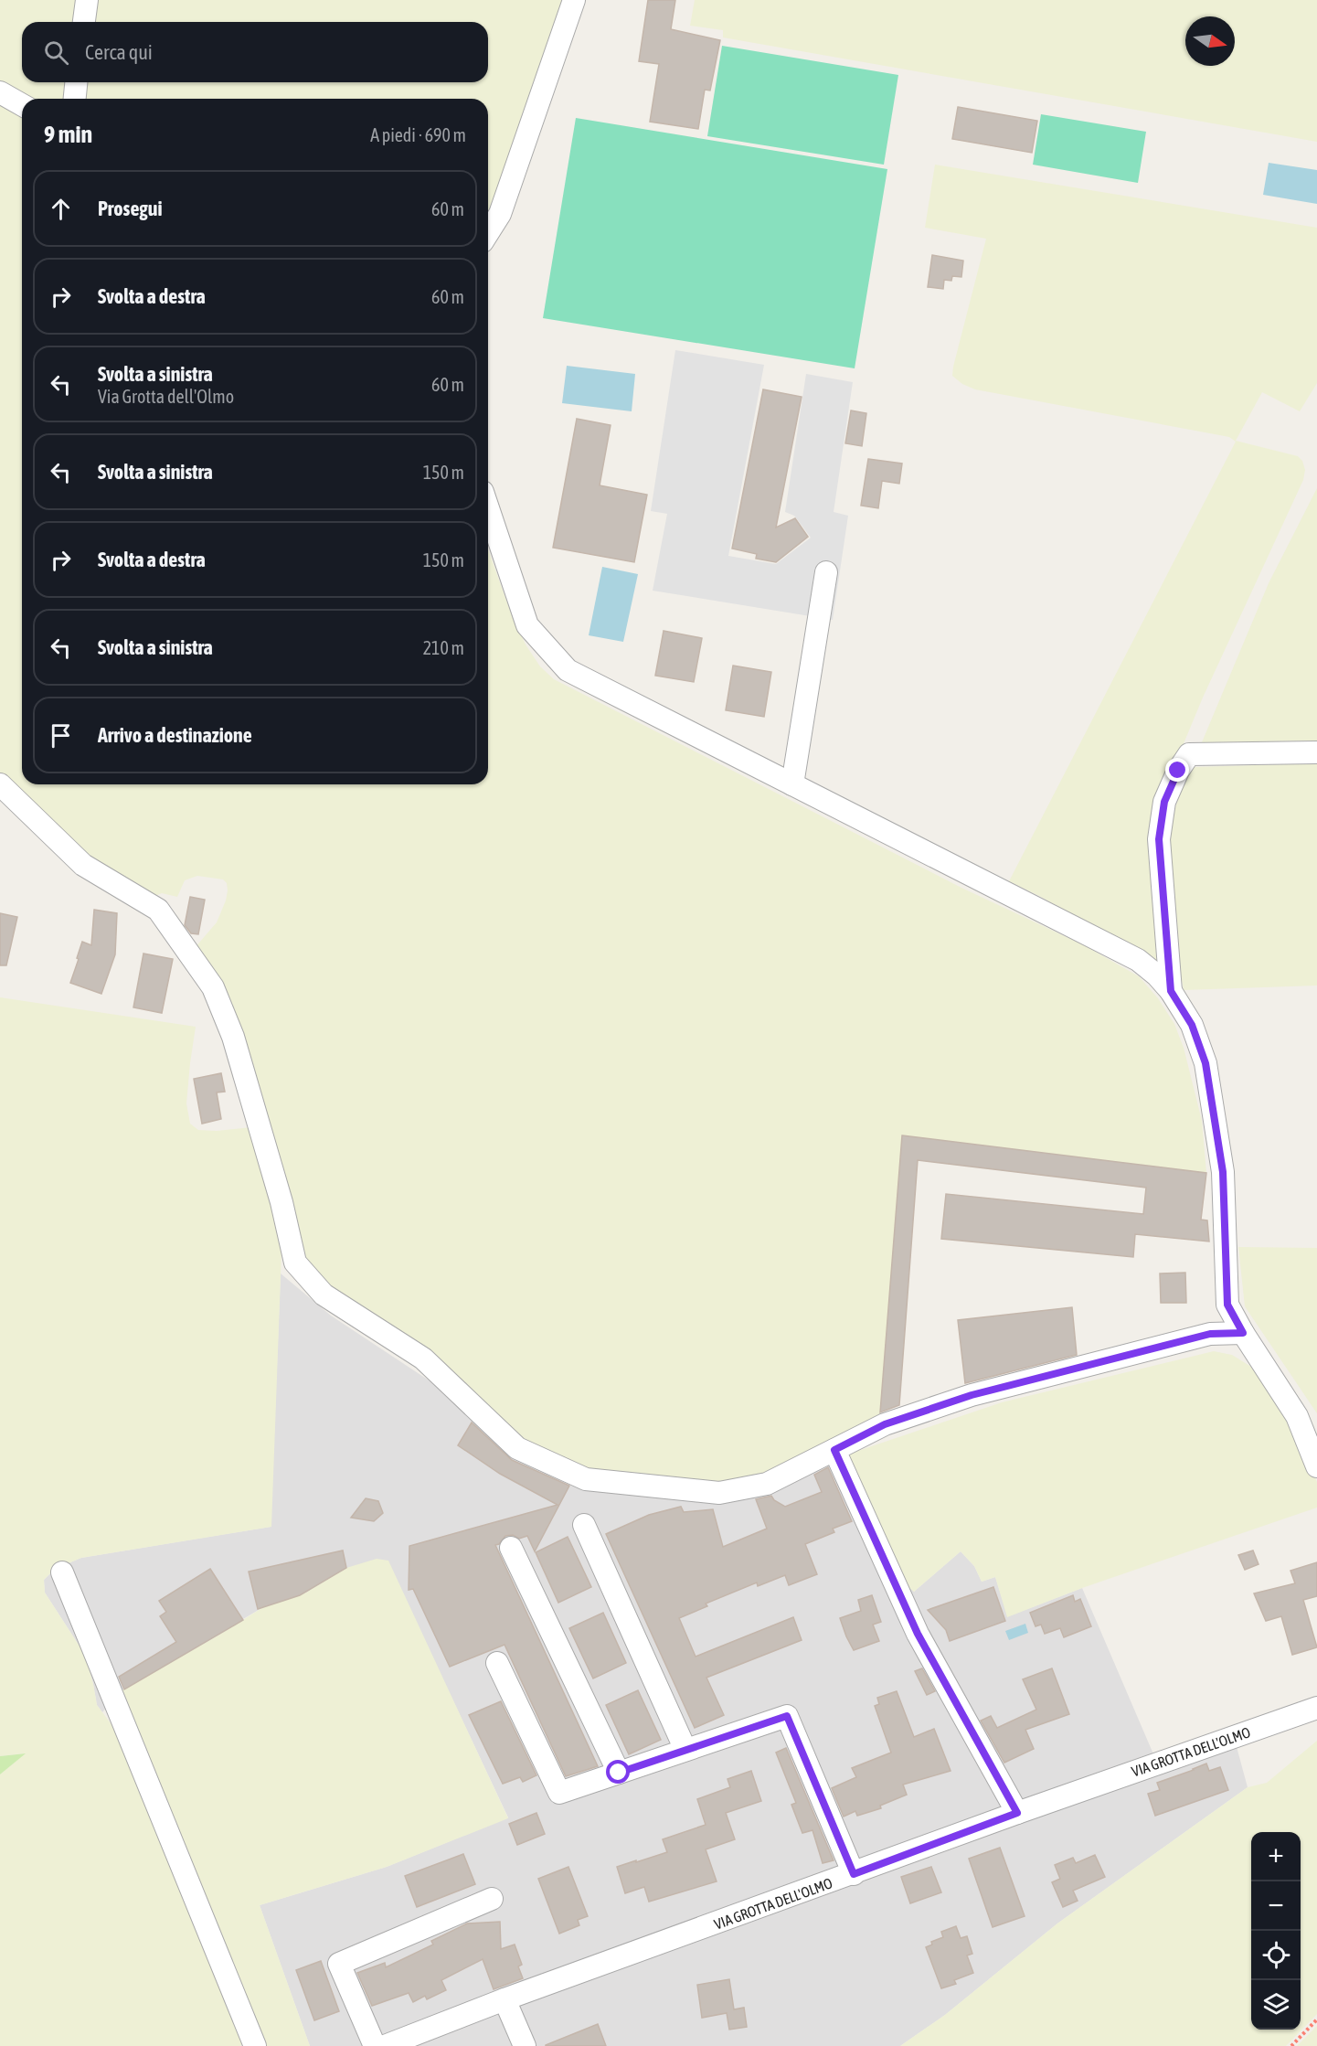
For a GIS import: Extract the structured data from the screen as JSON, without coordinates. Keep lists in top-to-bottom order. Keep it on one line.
{"streets":{"street":["VIA GROTTA DELL'OLMO"]},"north":"right","page":{"search":"Cerca qui","heading":["9 min","A piedi · 690 m"],"list":[["Prosegui","60 m"],["Svolta a destra","60 m"],["Svolta a sinistra","Via Grotta dell'Olmo","60 m"],["Svolta a sinistra","150 m"],["Svolta a destra","150 m"],["Svolta a sinistra","210 m"],"Arrivo a destinazione"],"map_buttons":["+","−"]}}
